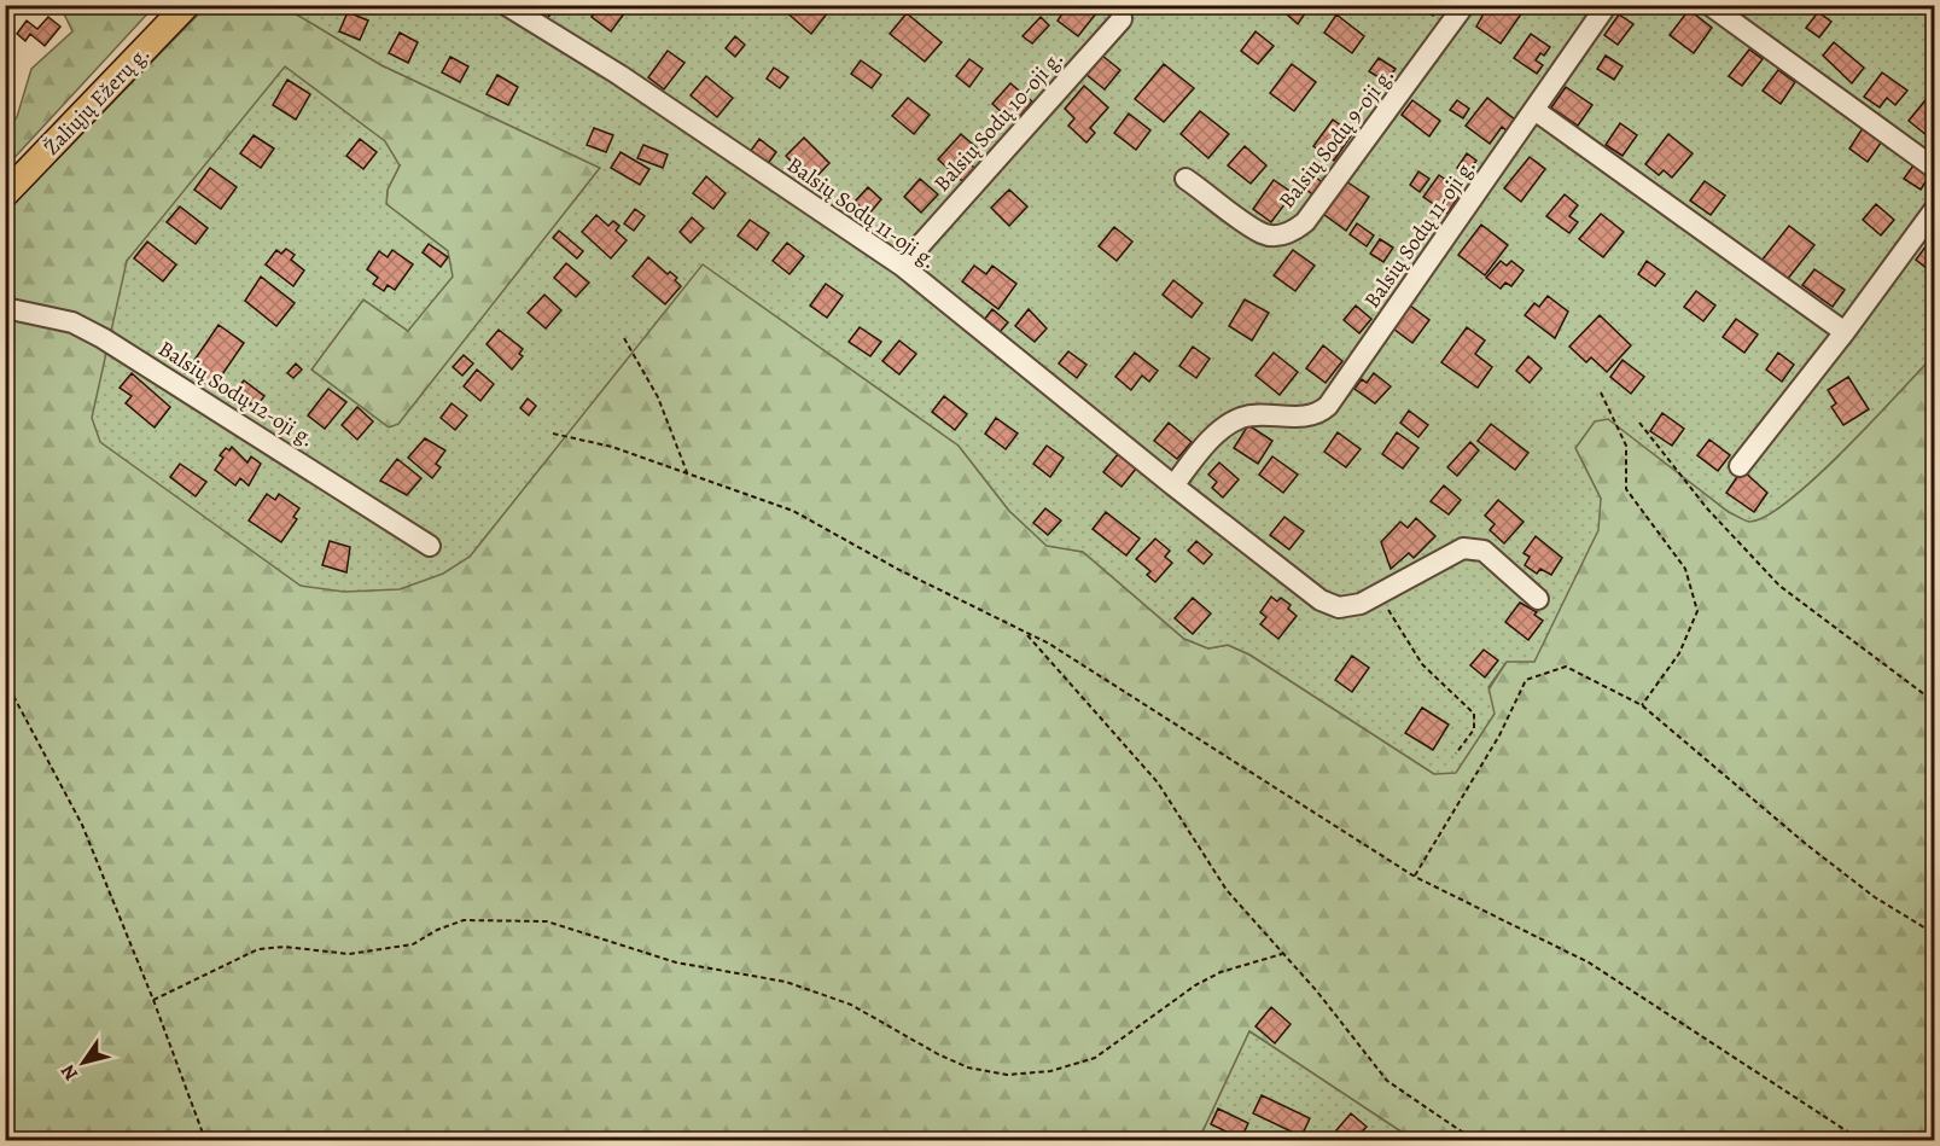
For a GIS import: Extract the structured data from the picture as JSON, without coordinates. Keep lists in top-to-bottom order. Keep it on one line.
{"streets":{"main road":["Žaliųjų Ežerų g."],"street":["Balsių Sodų 10-oji g.","Balsių Sodų 9-oji g.","Balsių Sodų 11-oji g.","Balsių Sodų 12-oji g."]},"crossings":[["Balsių Sodų 10-oji g.","Balsių Sodų 11-oji g."]],"north":"bottom left"}
